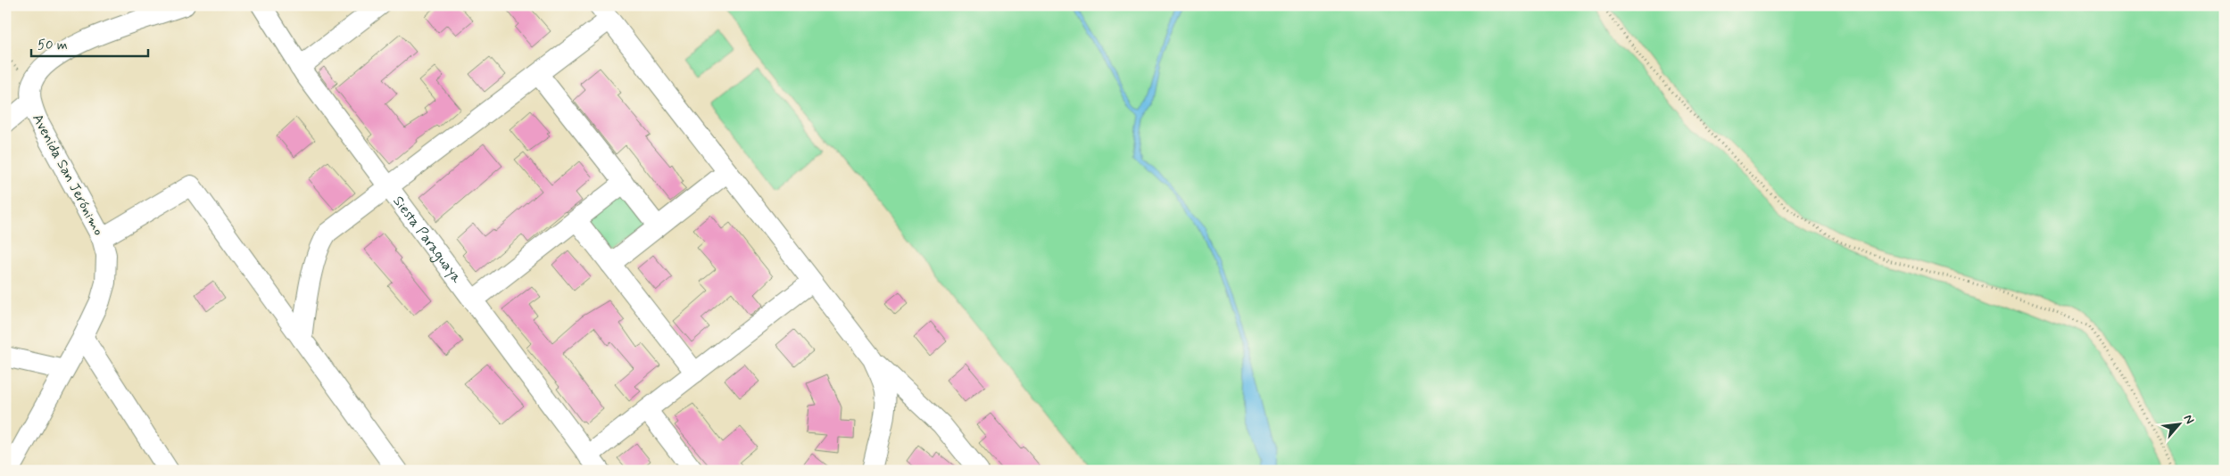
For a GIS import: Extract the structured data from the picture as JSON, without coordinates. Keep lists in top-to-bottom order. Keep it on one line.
{"streets":{"street":["Avenida San Jerónimo","Siesta Paraguaya"]},"scale_bar":"50 m","north":"top right"}
